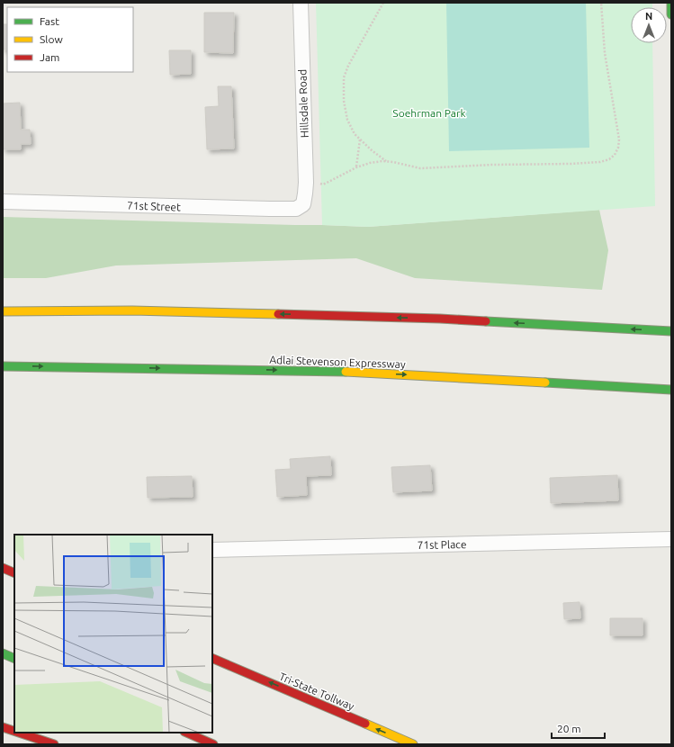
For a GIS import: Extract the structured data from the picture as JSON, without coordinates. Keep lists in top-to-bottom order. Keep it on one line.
{"streets":{"main road":["Adlai Stevenson Expressway","Tri-State Tollway"],"street":["Hillsdale Road","71st Street","71st Place"]},"crossings":[["Hillsdale Road","71st Street"]],"one_way":["Tri-State Tollway"],"parks":["Soehrman Park"],"legend":["Fast","Slow","Jam"],"scale_bar":"20 m","north":"top"}
